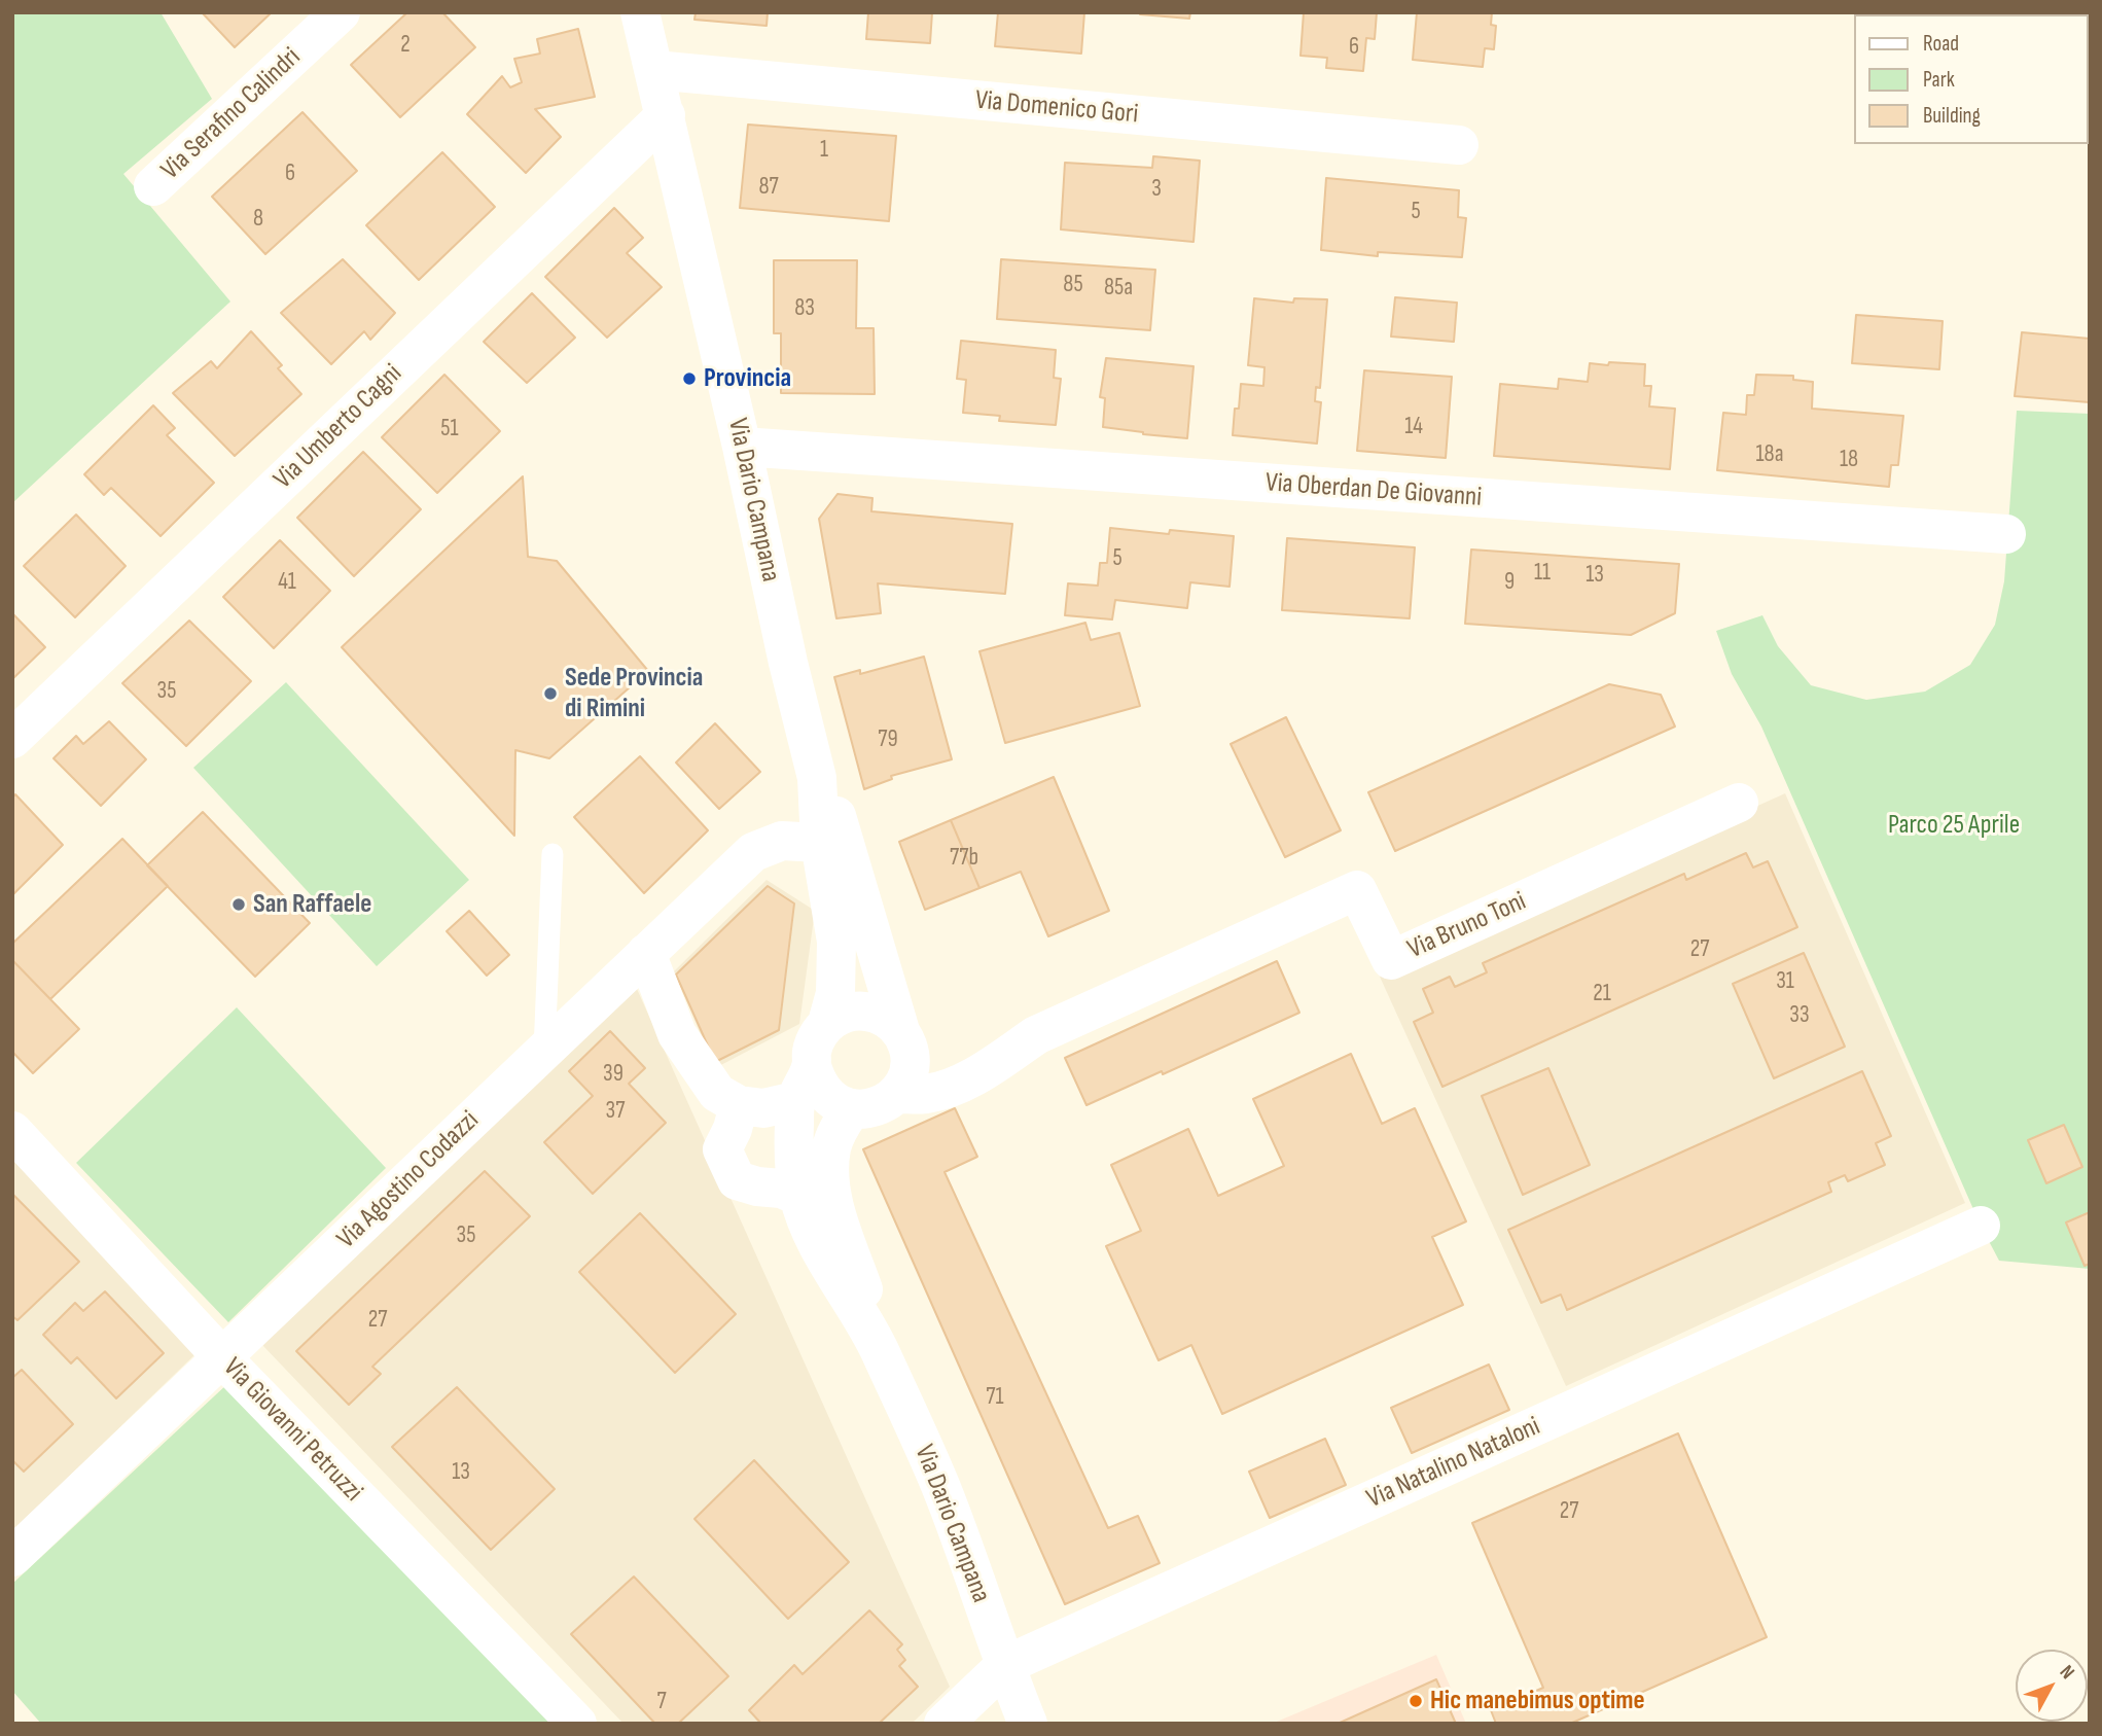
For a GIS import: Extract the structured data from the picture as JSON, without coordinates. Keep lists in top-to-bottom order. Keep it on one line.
{"streets":{"street":["Via Domenico Gori","Via Serafino Calindri","Via Umberto Cagni","Via Oberdan De Giovanni","Via Dario Campana","Via Bruno Toni","Via Agostino Codazzi","Via Giovanni Petruzzi","Via Natalino Nataloni"]},"crossings":[["Via Domenico Gori","Via Dario Campana"],["Via Umberto Cagni","Via Dario Campana"],["Via Oberdan De Giovanni","Via Dario Campana"],["Via Dario Campana","Via Bruno Toni"],["Via Dario Campana","Via Agostino Codazzi"],["Via Dario Campana","Via Natalino Nataloni"],["Via Agostino Codazzi","Via Giovanni Petruzzi"]],"parks":["Parco 25 Aprile"],"places":["Provincia","Sede Provincia di Rimini","San Raffaele","Hic manebimus optime"],"house_numbers":["2","6","1","6","87","3","5","8","85","85a","83","14","51","18a","18","5","11","13","41","9","35","79","77b","27","31","21","33","39","37","35","27","71","13","27","7"],"legend":["Road","Park","Building"],"north":"top right"}
